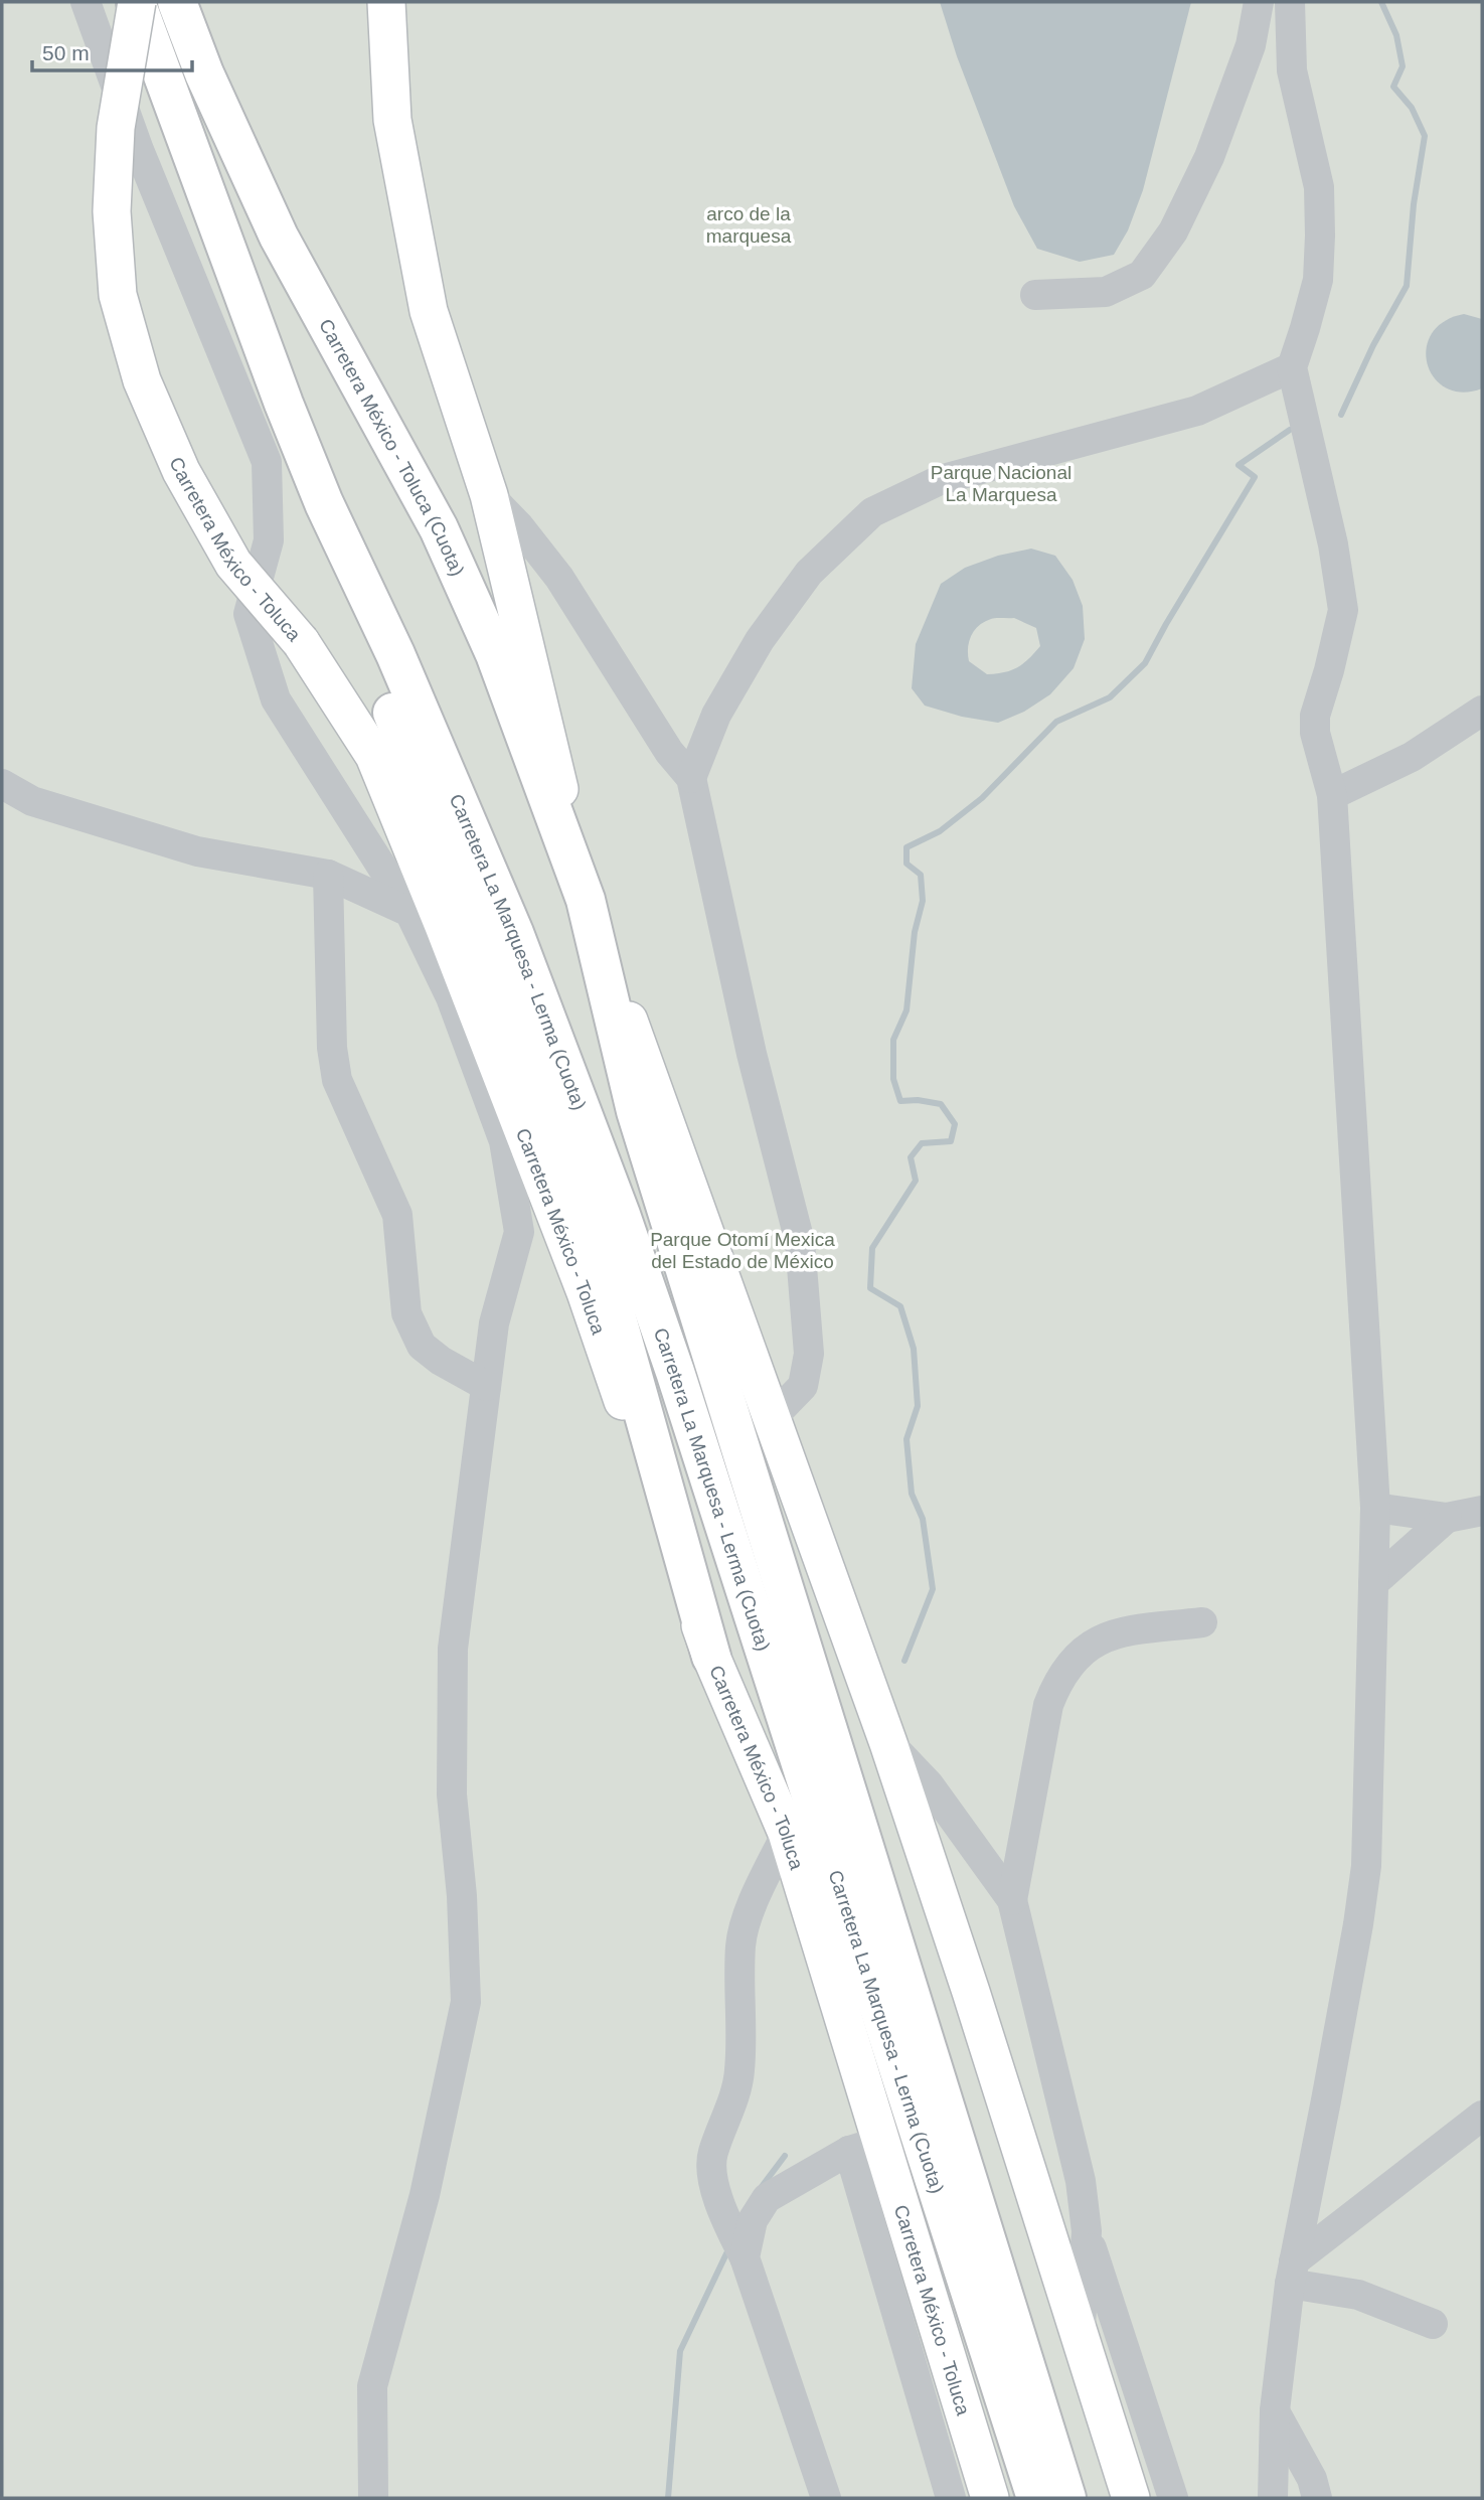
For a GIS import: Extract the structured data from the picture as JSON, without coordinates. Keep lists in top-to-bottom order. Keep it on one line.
{"streets":{"highway":["Carretera México - Toluca (Cuota)","Carretera La Marquesa - Lerma (Cuota)"],"main road":["Carretera México - Toluca"]},"crossings":[["Carretera México - Toluca (Cuota)","Carretera La Marquesa - Lerma (Cuota)"]],"parks":["arco de la marquesa","Parque Nacional La Marquesa","Parque Otomí Mexica del Estado de México"],"scale_bar":"50 m"}
